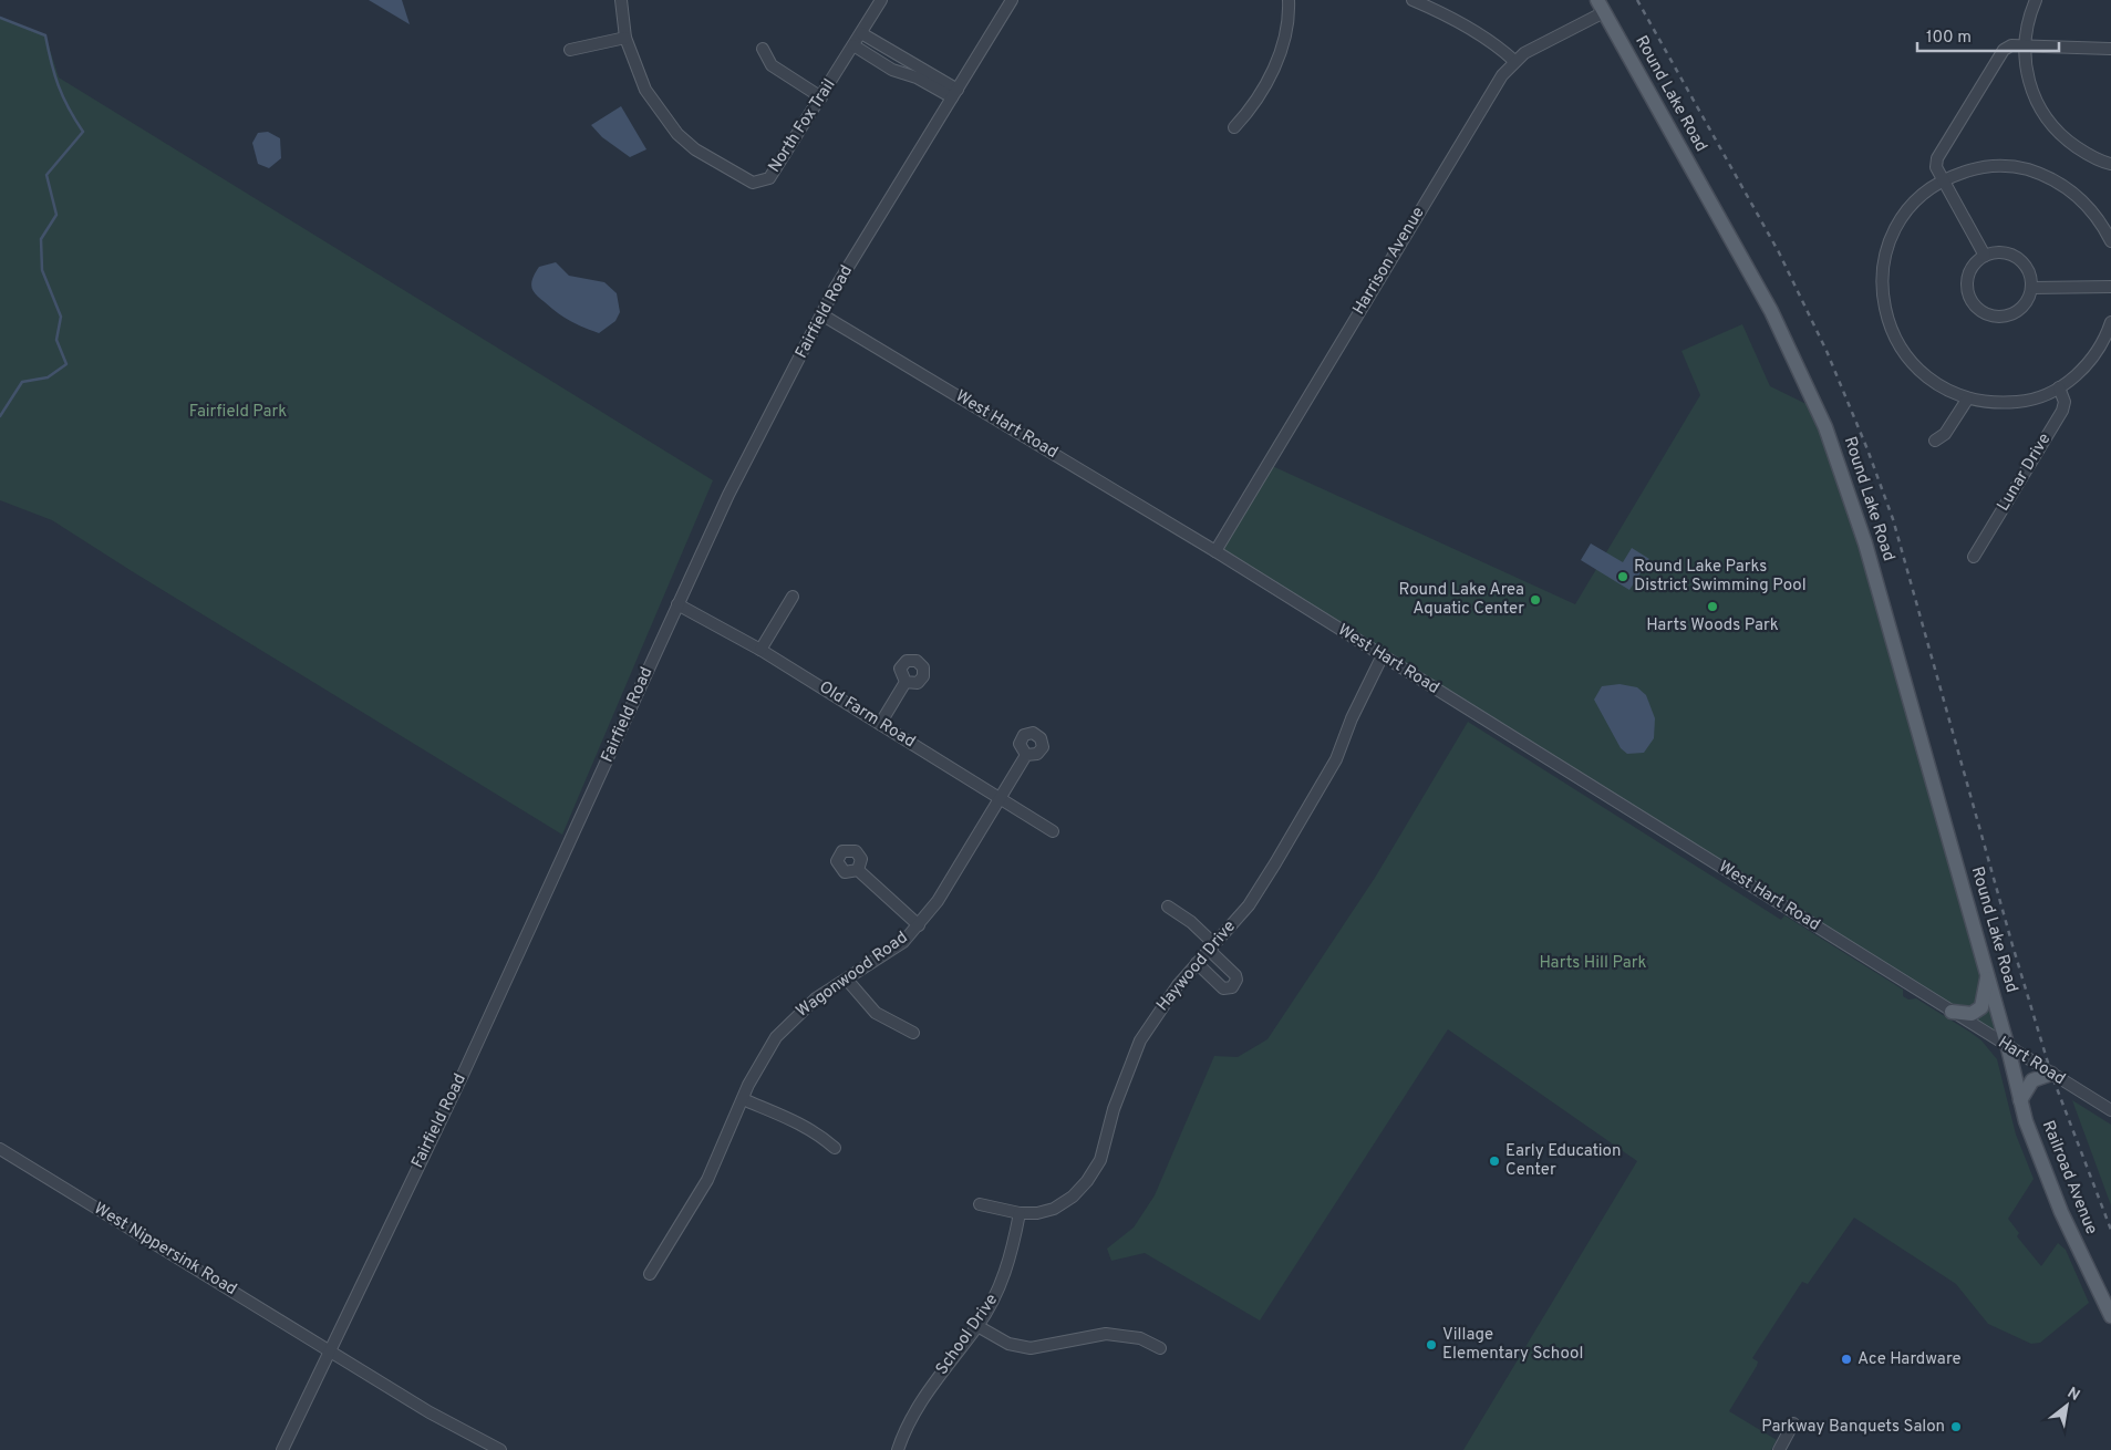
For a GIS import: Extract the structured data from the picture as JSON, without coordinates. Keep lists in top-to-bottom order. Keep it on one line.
{"streets":{"main road":["Round Lake Road","Railroad Avenue"],"street":["North Fox Trail","Harrison Avenue","Fairfield Road","West Hart Road","Lunar Drive","Old Farm Road","Haywood Drive","Wagonwood Road","Hart Road","West Nippersink Road","School Drive"]},"crossings":[["Round Lake Road","Harrison Avenue"],["Round Lake Road","Hart Road"],["Round Lake Road","Railroad Avenue"],["Harrison Avenue","West Hart Road"],["Fairfield Road","West Hart Road"],["Fairfield Road","Old Farm Road"],["Fairfield Road","West Nippersink Road"],["West Hart Road","Haywood Drive"],["West Hart Road","Hart Road"],["Old Farm Road","Wagonwood Road"],["Haywood Drive","School Drive"],["Hart Road","Railroad Avenue"]],"parks":["Fairfield Park","Harts Hill Park"],"places":["Round Lake Parks District Swimming Pool","Round Lake Area Aquatic Center","Harts Woods Park","Early Education Center","Village Elementary School","Ace Hardware","Parkway Banquets Salon"],"scale_bar":"100 m","north":"top right"}
